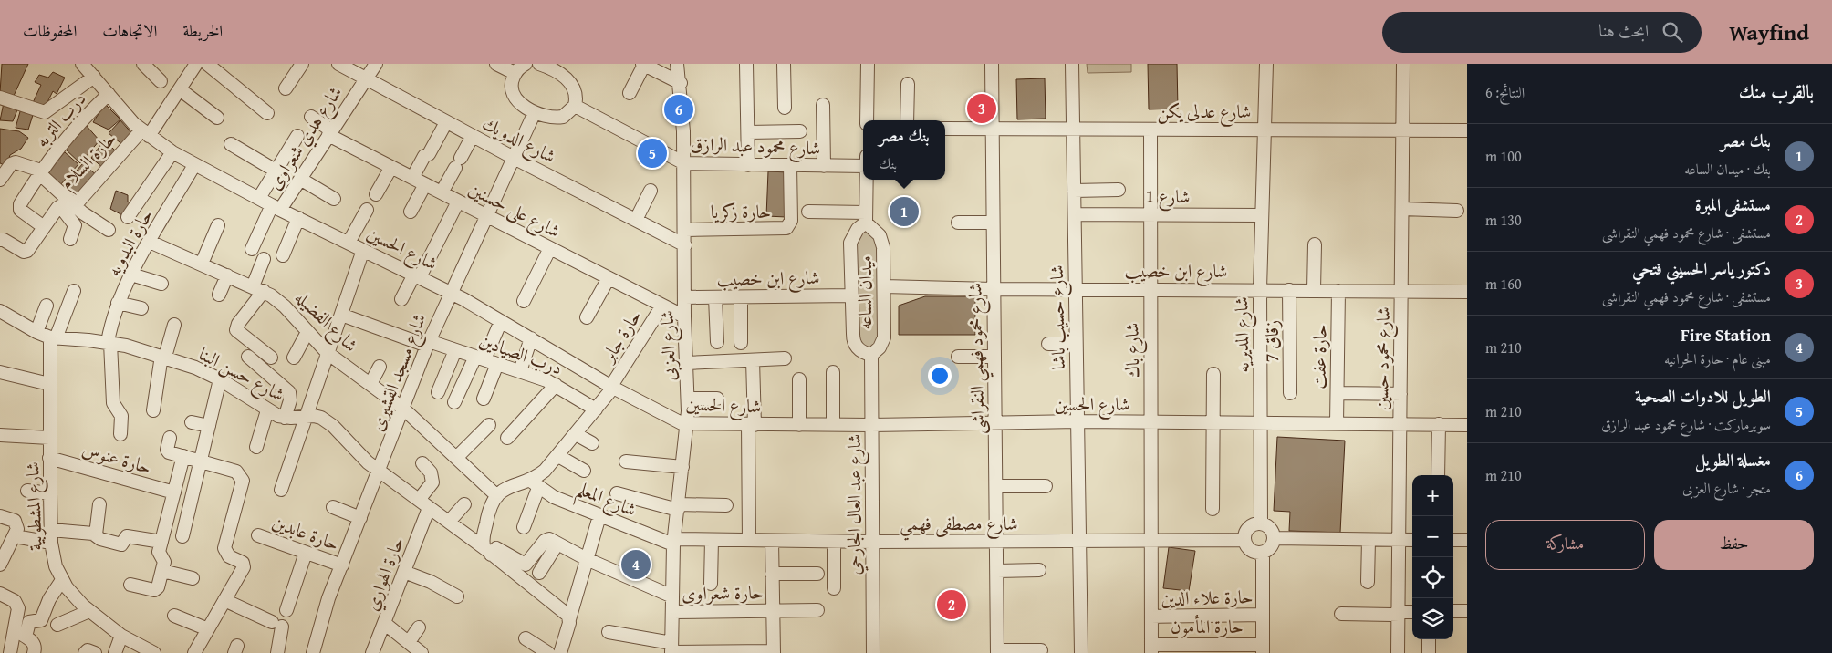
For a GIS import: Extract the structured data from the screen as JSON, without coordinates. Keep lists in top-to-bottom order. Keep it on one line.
{"streets":{"street":["شارع عدلى يكن","درب التربه","شارع هدي شعراوى","شارع الدويك","شارع محمود عبد الرازق","حارة السلام","شارع 1","شارع على حسنين","حارة زكريا","حارة البدويه","شارع الحسين","شارع ابن خصيب","ميدان الساعه","شارع حسيب باشا","شارع الفضيله","شارع المديريه","حارة جابر","زقاق 7","شارع العزبى","شارع باك","درب الصيادين","حارة عفت","شارع محمود فهمي النقراشى","شارع محمود حسين","شارع مسجد القشيرى","شارع حسن البنا","حارة عنوس","شارع المعلم","شارع عبد العال الجارحي","شارع المشطوبية","شارع مصطفى فهمي","حارة عابدين","حارة الهواري","حارة شعراوى","حارة علاء الدين","حارة المأمون"]},"crossings":[["شارع عدلى يكن","شارع حسيب باشا"],["شارع عدلى يكن","شارع المديريه"],["شارع عدلى يكن","شارع باك"],["شارع عدلى يكن","شارع محمود فهمي النقراشى"],["شارع عدلى يكن","شارع محمود حسين"],["درب التربه","حارة السلام"],["درب التربه","شارع الحسين"],["شارع هدي شعراوى","شارع الدويك"],["شارع هدي شعراوى","شارع على حسنين"],["شارع هدي شعراوى","شارع الحسين"],["شارع الدويك","شارع العزبى"],["شارع الدويك","شارع مسجد القشيرى"],["شارع محمود عبد الرازق","حارة زكريا"],["شارع محمود عبد الرازق","شارع العزبى"],["حارة السلام","شارع الحسين"],["شارع 1","شارع حسيب باشا"],["شارع 1","شارع المديريه"],["شارع 1","شارع باك"],["شارع على حسنين","حارة جابر"],["شارع على حسنين","شارع العزبى"],["شارع على حسنين","شارع مسجد القشيرى"],["حارة زكريا","شارع العزبى"],["حارة البدويه","شارع الحسين"],["حارة البدويه","شارع الفضيله"],["حارة البدويه","شارع حسن البنا"],["شارع الحسين","شارع حسيب باشا"],["شارع الحسين","شارع المديريه"],["شارع الحسين","حارة جابر"],["شارع الحسين","شارع العزبى"],["شارع الحسين","شارع باك"],["شارع الحسين","حارة عفت"],["شارع الحسين","شارع محمود فهمي النقراشى"],["شارع الحسين","شارع محمود حسين"],["شارع الحسين","شارع مسجد القشيرى"],["شارع الحسين","شارع عبد العال الجارحي"],["شارع ابن خصيب","ميدان الساعه"],["شارع ابن خصيب","شارع حسيب باشا"],["شارع ابن خصيب","شارع المديريه"],["شارع ابن خصيب","زقاق 7"],["شارع ابن خصيب","شارع العزبى"],["شارع ابن خصيب","شارع باك"],["شارع ابن خصيب","حارة عفت"],["شارع ابن خصيب","شارع محمود فهمي النقراشى"],["شارع ابن خصيب","شارع محمود حسين"],["ميدان الساعه","شارع عبد العال الجارحي"],["شارع حسيب باشا","شارع مصطفى فهمي"],["شارع الفضيله","حارة جابر"],["شارع الفضيله","شارع مسجد القشيرى"],["شارع المديريه","شارع مصطفى فهمي"],["حارة جابر","درب الصيادين"],["حارة جابر","شارع المعلم"],["شارع العزبى","شارع المعلم"],["شارع العزبى","شارع مصطفى فهمي"],["شارع العزبى","حارة شعراوى"],["شارع باك","شارع مصطفى فهمي"],["شارع باك","حارة علاء الدين"],["شارع باك","حارة المأمون"],["درب الصيادين","شارع مسجد القشيرى"],["شارع محمود فهمي النقراشى","شارع مصطفى فهمي"],["شارع مسجد القشيرى","شارع حسن البنا"],["شارع مسجد القشيرى","حارة عابدين"],["شارع حسن البنا","شارع المشطوبية"],["شارع حسن البنا","حارة الهواري"],["حارة عنوس","شارع المشطوبية"],["شارع المعلم","شارع مصطفى فهمي"],["شارع عبد العال الجارحي","شارع مصطفى فهمي"]],"page":{"header":"Wayfind","search":"ابحث هنا","nav":["الخريطة","الاتجاهات","المحفوظات"],"heading":["بالقرب منك","النتائج: 6"],"pins":["3","6","5","1","4","2"],"popup":["بنك مصر","بنك"],"list":[{"mark":"1","name":"بنك مصر","note":"بنك · ميدان الساعه","value":"100 m"},{"mark":"2","name":"مستشفى المبرة","note":"مستشفى · شارع محمود فهمي النقراشى","value":"130 m"},{"mark":"3","name":"دكتور ياسر الحسيني فتحي","note":"مستشفى · شارع محمود فهمي النقراشى","value":"160 m"},{"mark":"4","name":"Fire Station","note":"مبنى عام · حارة الحرانيه","value":"210 m"},{"mark":"5","name":"الطويل للادوات الصحية","note":"سوبرماركت · شارع محمود عبد الرازق","value":"210 m"},{"mark":"6","name":"مغسلة الطويل","note":"متجر · شارع العزبى","value":"210 m"}],"map_buttons":["+","−"],"buttons":["حفظ","مشاركة"]}}
